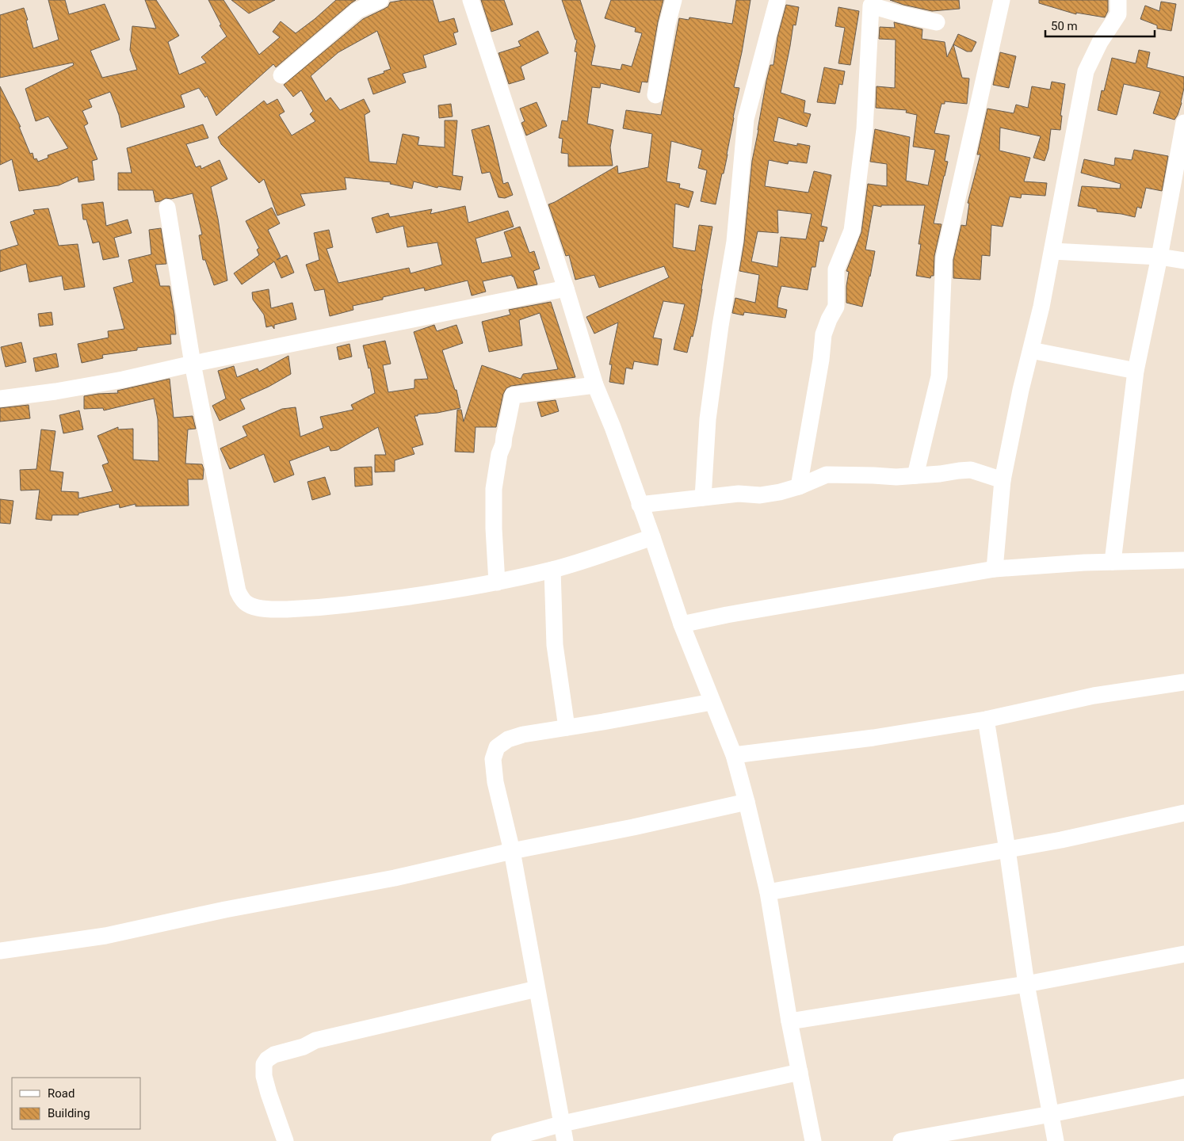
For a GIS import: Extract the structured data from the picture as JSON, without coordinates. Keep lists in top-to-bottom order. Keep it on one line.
{"legend":["Road","Building"],"scale_bar":"50 m"}
